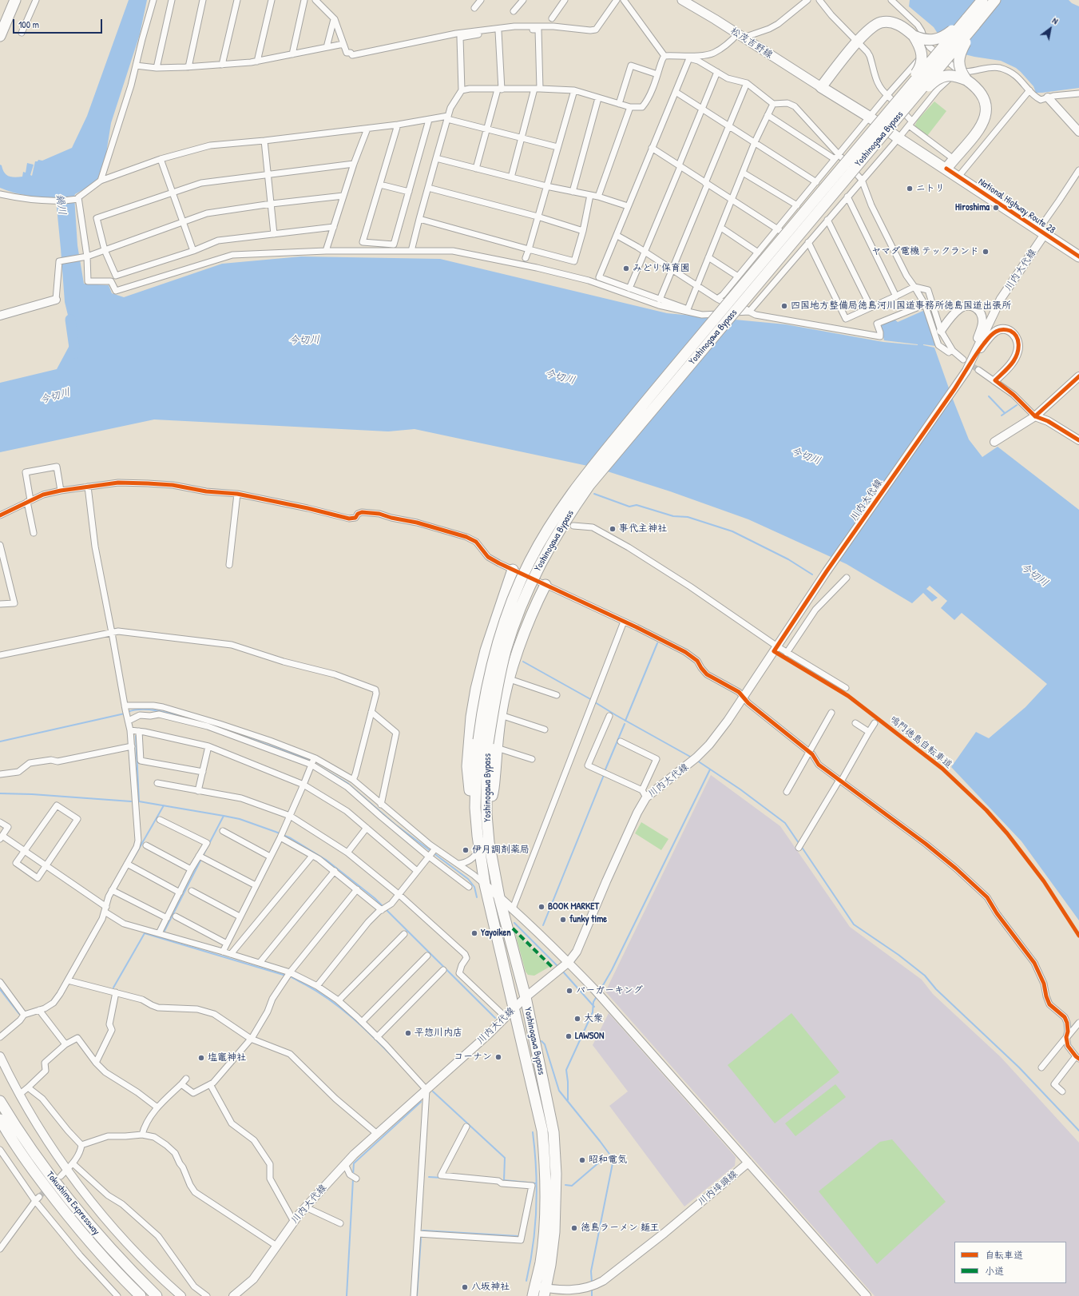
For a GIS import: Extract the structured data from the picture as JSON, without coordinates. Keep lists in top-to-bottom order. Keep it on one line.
{"streets":{"highway":["Yoshinogawa Bypass","National Highway Route 28","Tokushima Expressway"],"main road":["松茂吉野線","川内大代線","川内埠頭線"],"cycle path":["鳴門徳島自転車道"]},"crossings":[["松茂吉野線","National Highway Route 28"],["Yoshinogawa Bypass","川内大代線"],["Yoshinogawa Bypass","川内埠頭線"],["National Highway Route 28","川内大代線"]],"water":["鍋川","今切川"],"places":["ニトリ","Hiroshima","ヤマダ電機 テックランド","みどり保育園","四国地方整備局徳島河川国道事務所徳島国道出張所","事代主神社","伊月調剤薬局","BOOK MARKET","funky time","Yayoiken","バーガーキング","大衆","平惣川内店","LAWSON","コーナン","塩竈神社","昭和電気","徳島ラーメン 麺王","八坂神社"],"legend":["自転車道","小道"],"scale_bar":"100 m","north":"top right"}
